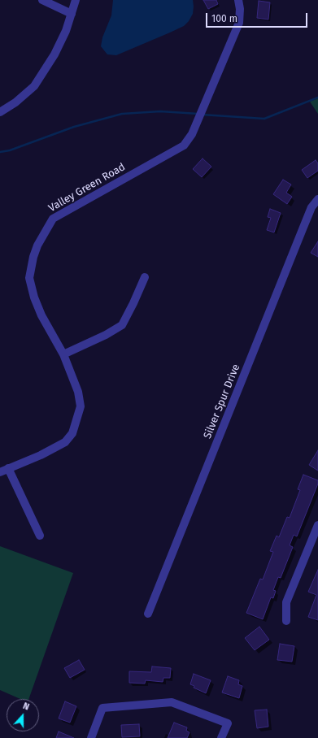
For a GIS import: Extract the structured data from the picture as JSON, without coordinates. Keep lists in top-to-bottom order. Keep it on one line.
{"streets":{"street":["Valley Green Road","Silver Spur Drive"]},"scale_bar":"100 m","north":"top"}
